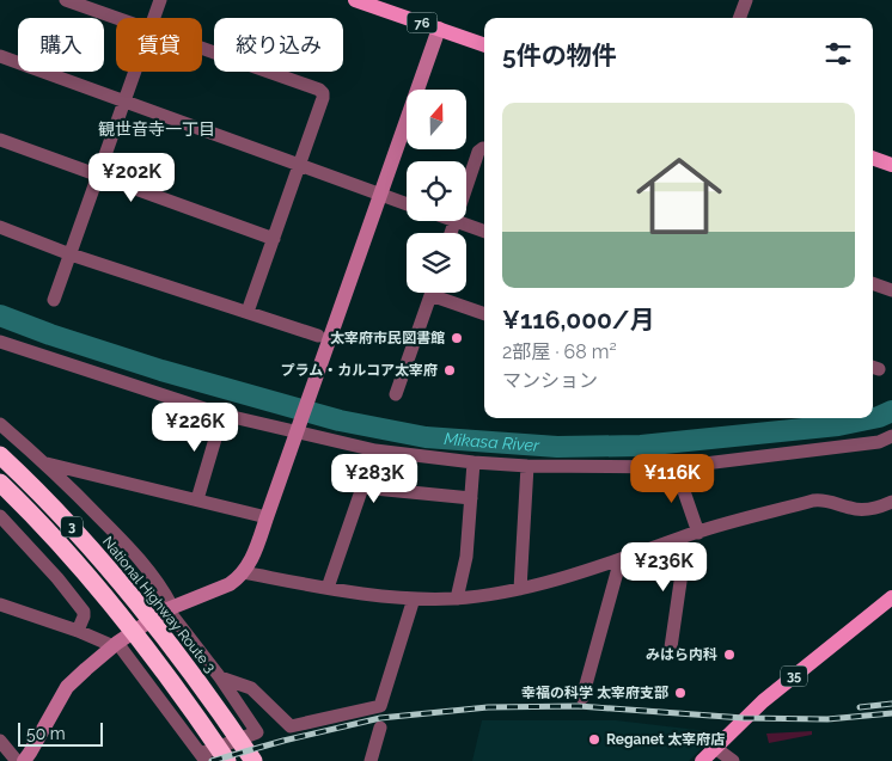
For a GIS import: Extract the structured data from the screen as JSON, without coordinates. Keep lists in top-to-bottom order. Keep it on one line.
{"streets":{"highway":["3","National Highway Route 3"],"main road":["76","35"]},"districts":["観世音寺一丁目"],"water":["Mikasa River"],"places":["太宰府市民図書館","プラム・カルコア太宰府","みはら内科","幸福の科学 太宰府支部","Reganet 太宰府店"],"scale_bar":"50 m","north":"top","page":{"chip":["購入","賃貸","絞り込み"],"heading":"5件の物件","list":[{"name":"¥116,000/月","note":"2部屋 · 68 m² · マンション"}],"price":["¥202K","¥226K","¥283K","¥116K","¥236K"],"scale":"50 m"}}
